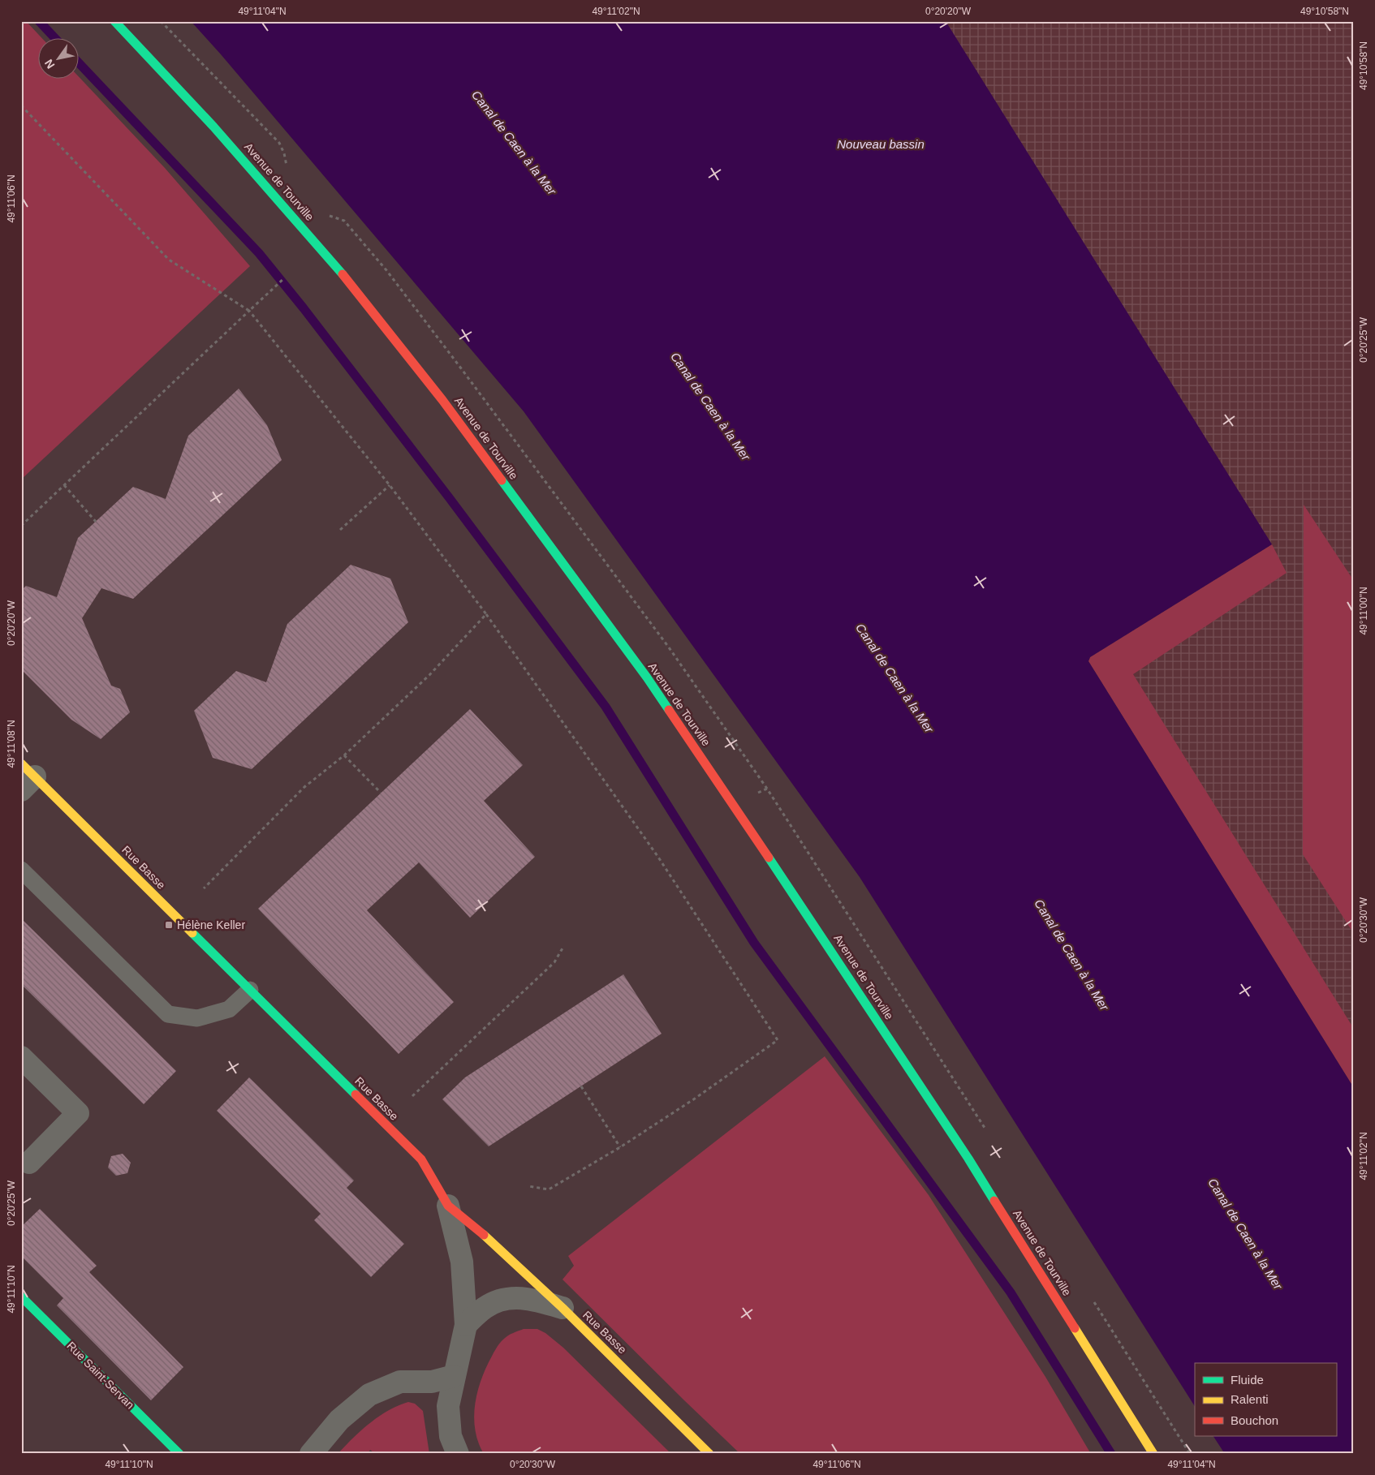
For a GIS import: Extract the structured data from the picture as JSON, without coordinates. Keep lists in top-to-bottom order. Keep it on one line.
{"streets":{"street":["Avenue de Tourville","Rue Basse","Rue Saint-Servan"]},"water":["Canal de Caen à la Mer","Nouveau bassin"],"places":{"transit":["Hélène Keller"]},"legend":["Fluide","Ralenti","Bouchon"],"north":"bottom left","coordinates":["49°11'04\"N","49°11'02\"N","0°20'20\"W","49°10'58\"N","49°11'06\"N","0°20'25\"W","49°11'00\"N","49°11'08\"N","0°20'30\"W","49°11'10\"N"]}
